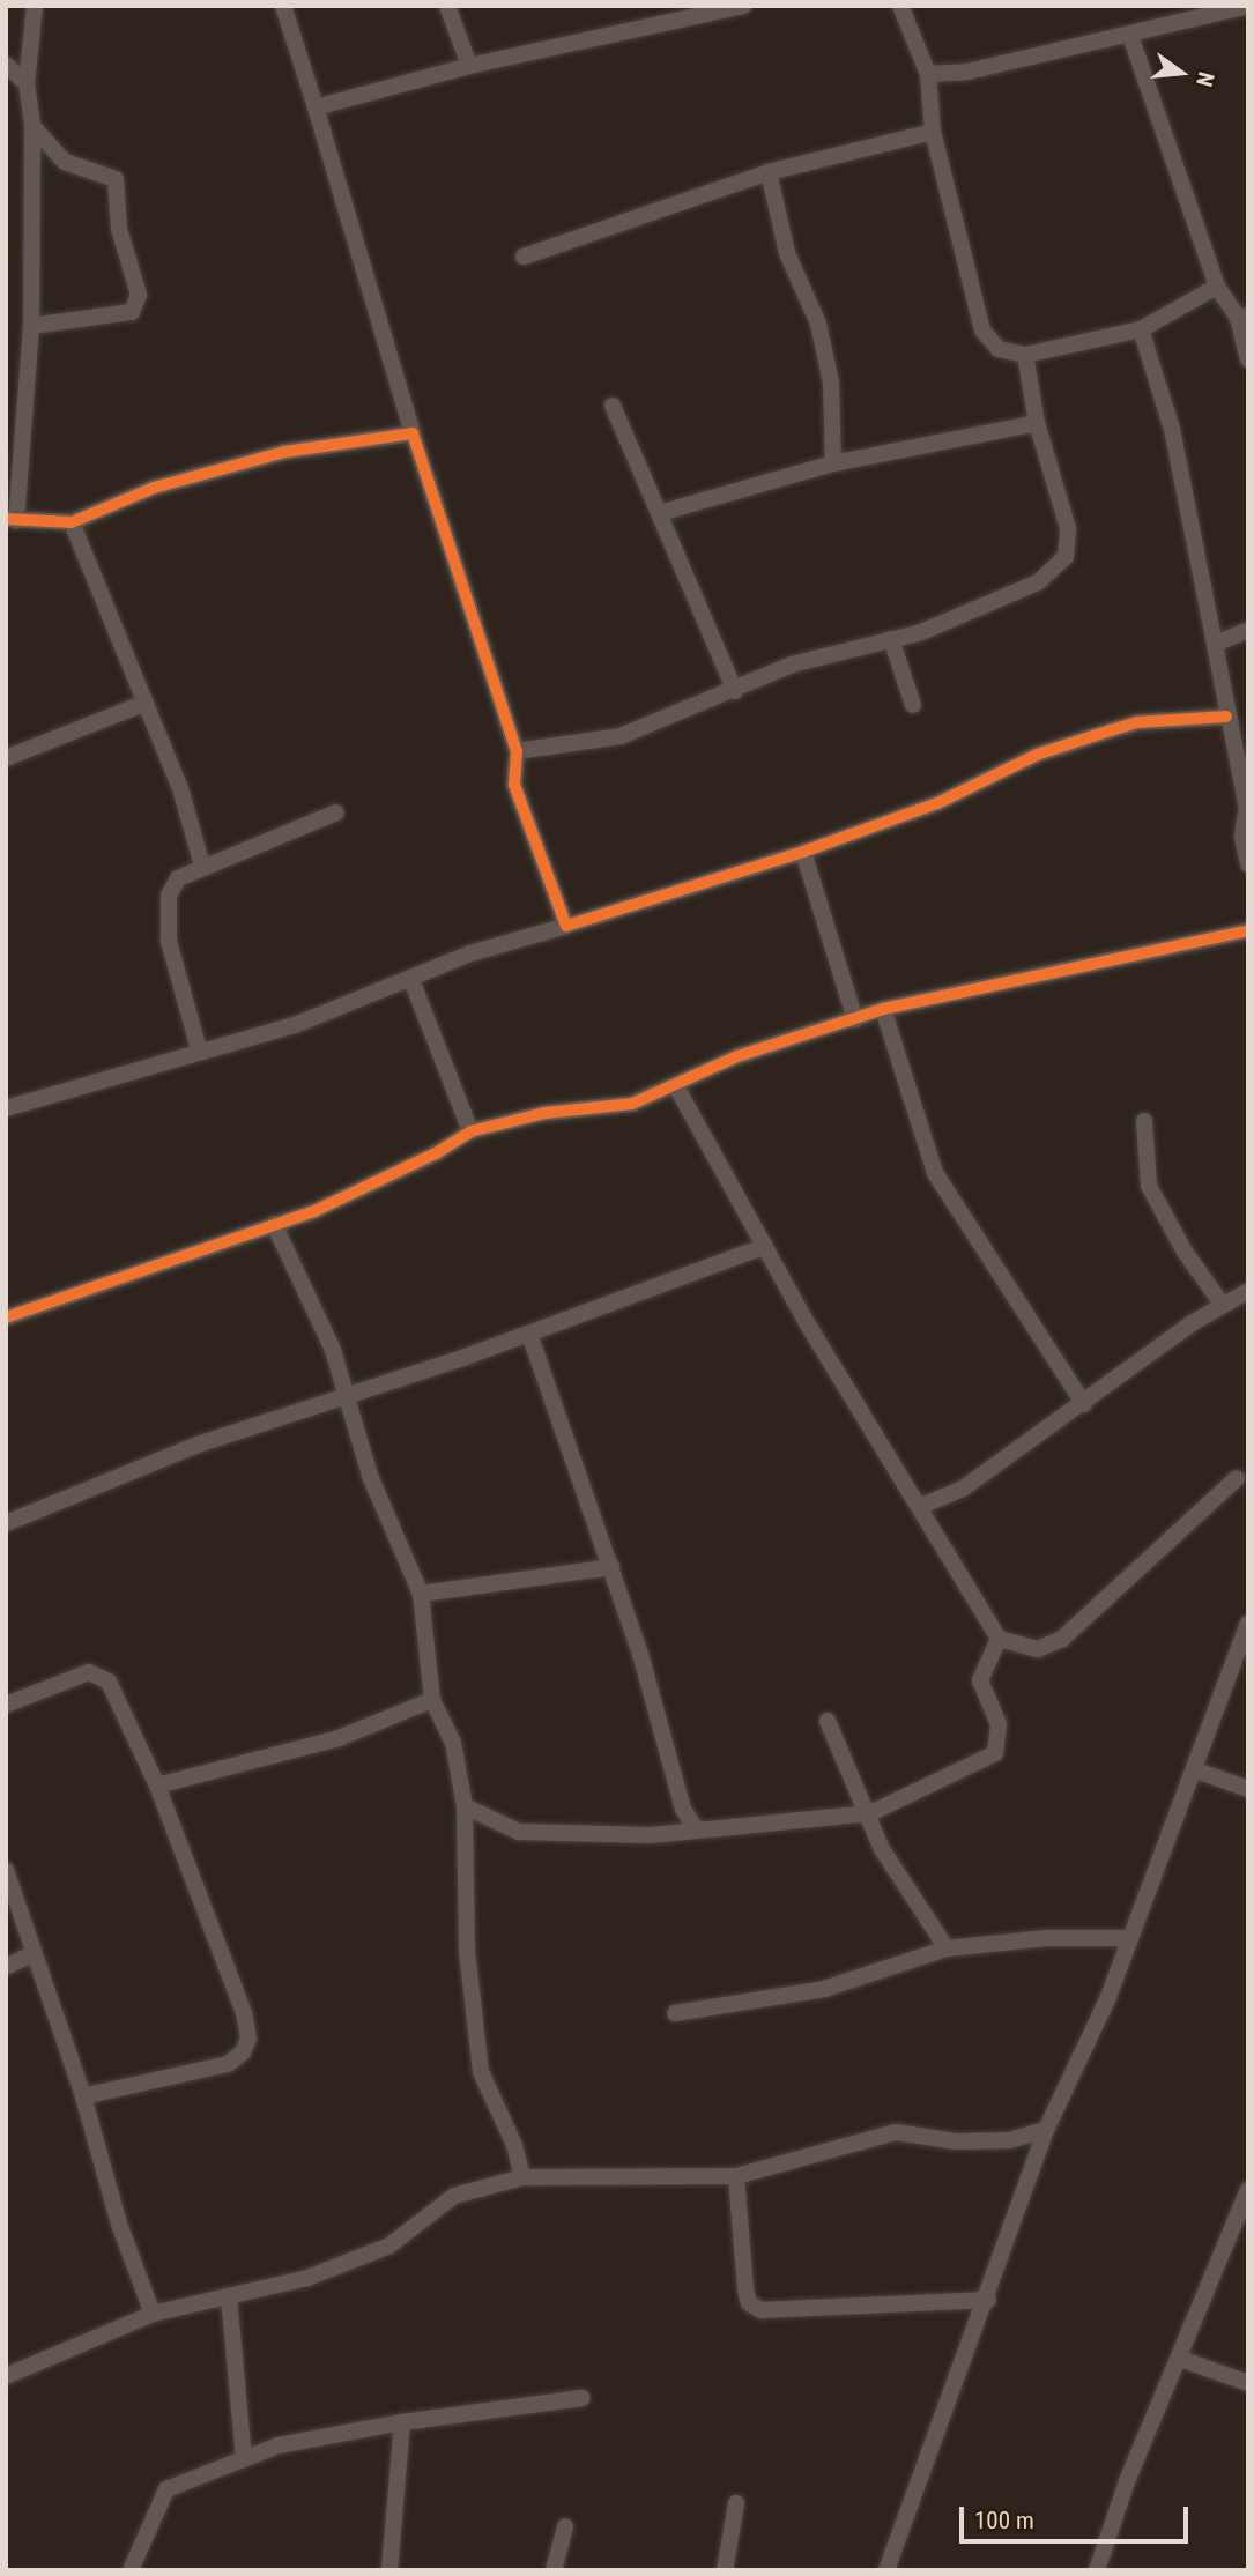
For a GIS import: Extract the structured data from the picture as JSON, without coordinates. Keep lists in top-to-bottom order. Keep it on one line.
{"scale_bar":"100 m","north":"right"}
